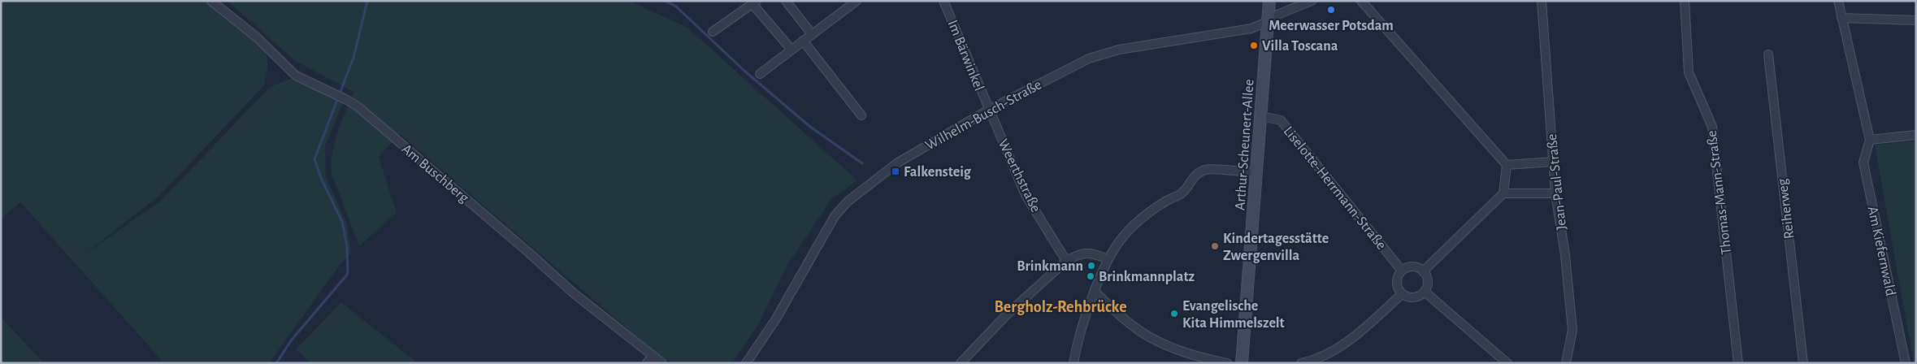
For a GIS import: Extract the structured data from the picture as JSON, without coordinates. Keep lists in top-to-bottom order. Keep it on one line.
{"streets":{"main road":["Arthur-Scheunert-Allee"],"street":["Im Bärwinkel","Wilhelm-Busch-Straße","Am Buschberg","Weerthstraße","Jean-Paul-Straße","Liselotte-Herrmann-Straße","Thomas-Mann-Straße","Reiherweg","Am Kiefernwald"]},"crossings":[["Im Bärwinkel","Wilhelm-Busch-Straße"],["Im Bärwinkel","Weerthstraße"],["Wilhelm-Busch-Straße","Arthur-Scheunert-Allee"],["Wilhelm-Busch-Straße","Weerthstraße"],["Arthur-Scheunert-Allee","Liselotte-Herrmann-Straße"]],"districts":["Bergholz-Rehbrücke"],"places":{"other":["Meerwasser Potsdam","Villa Toscana","Kindertagesstätte Zwergenvilla","Brinkmann","Brinkmannplatz","Evangelische Kita Himmelszelt"],"transit":["Falkensteig"]}}
